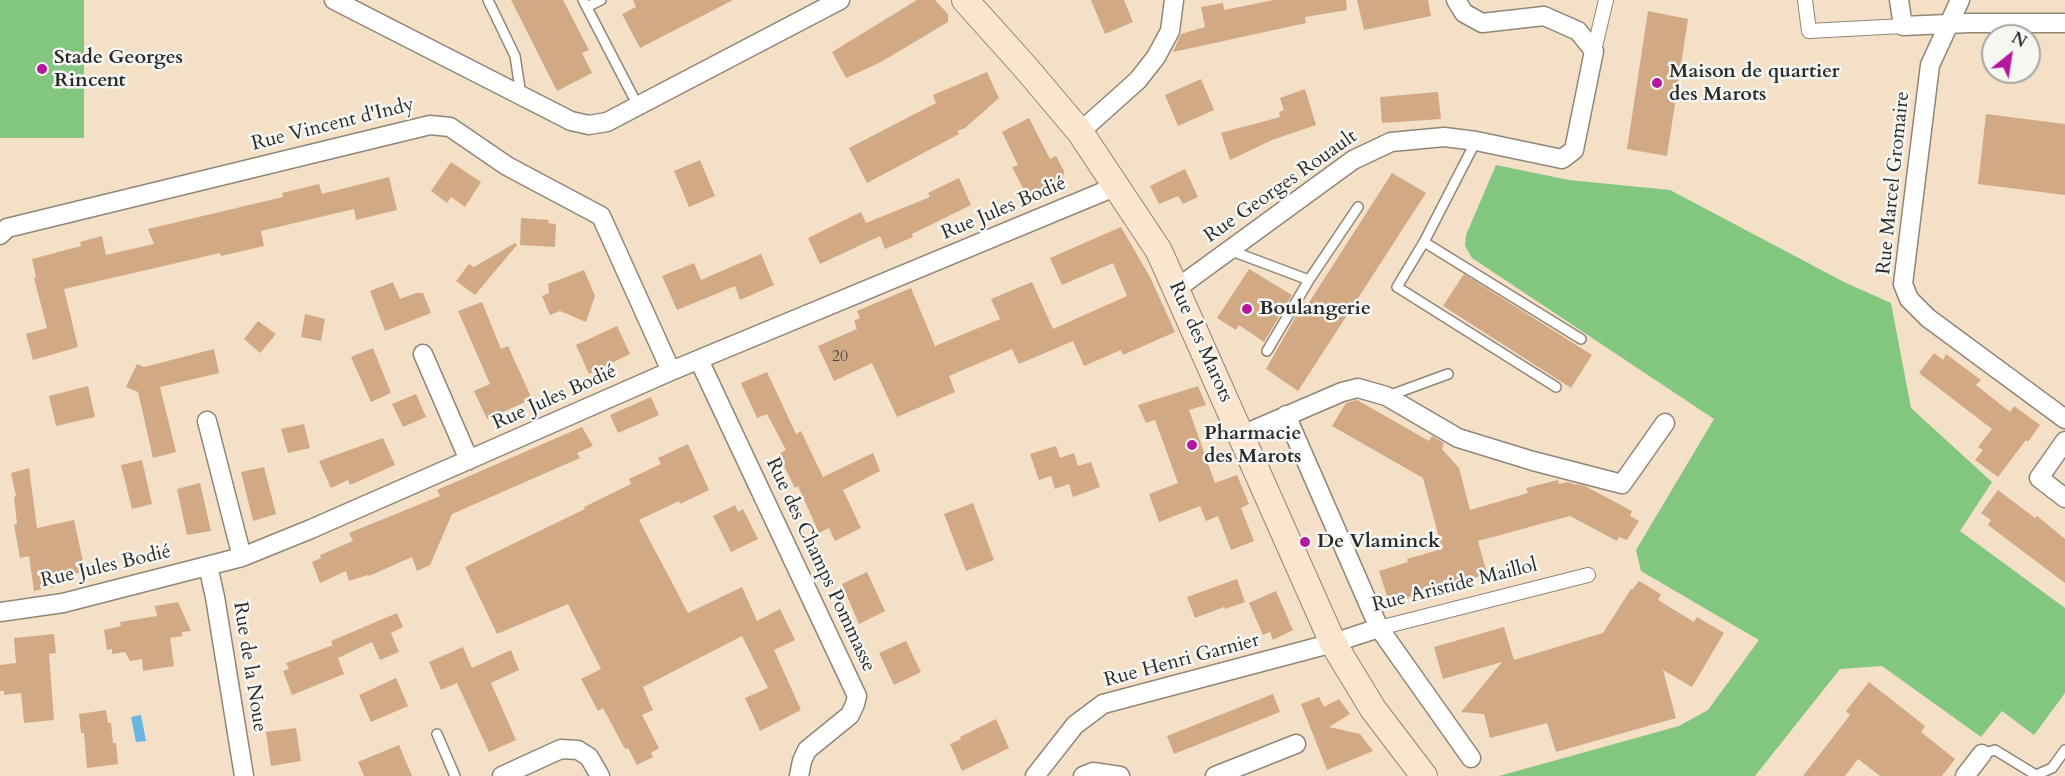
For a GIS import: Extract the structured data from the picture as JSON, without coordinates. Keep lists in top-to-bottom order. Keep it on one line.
{"streets":{"main road":["Rue des Marots"],"street":["Rue Vincent d'Indy","Rue Marcel Gromaire","Rue Georges Rouault","Rue Jules Bodié","Rue des Champs Pommasse","Rue Aristide Maillol","Rue Henri Garnier","Rue de la Noue"]},"crossings":[["Rue Vincent d'Indy","Rue Jules Bodié"],["Rue Georges Rouault","Rue des Marots"],["Rue Jules Bodié","Rue des Marots"],["Rue Jules Bodié","Rue des Champs Pommasse"],["Rue Jules Bodié","Rue de la Noue"],["Rue des Marots","Rue Aristide Maillol"],["Rue des Marots","Rue Henri Garnier"],["Rue Aristide Maillol","Rue Henri Garnier"]],"places":["Stade Georges Rincent","Maison de quartier des Marots","Boulangerie","Pharmacie des Marots","De Vlaminck"],"house_numbers":["20"],"north":"top right"}
